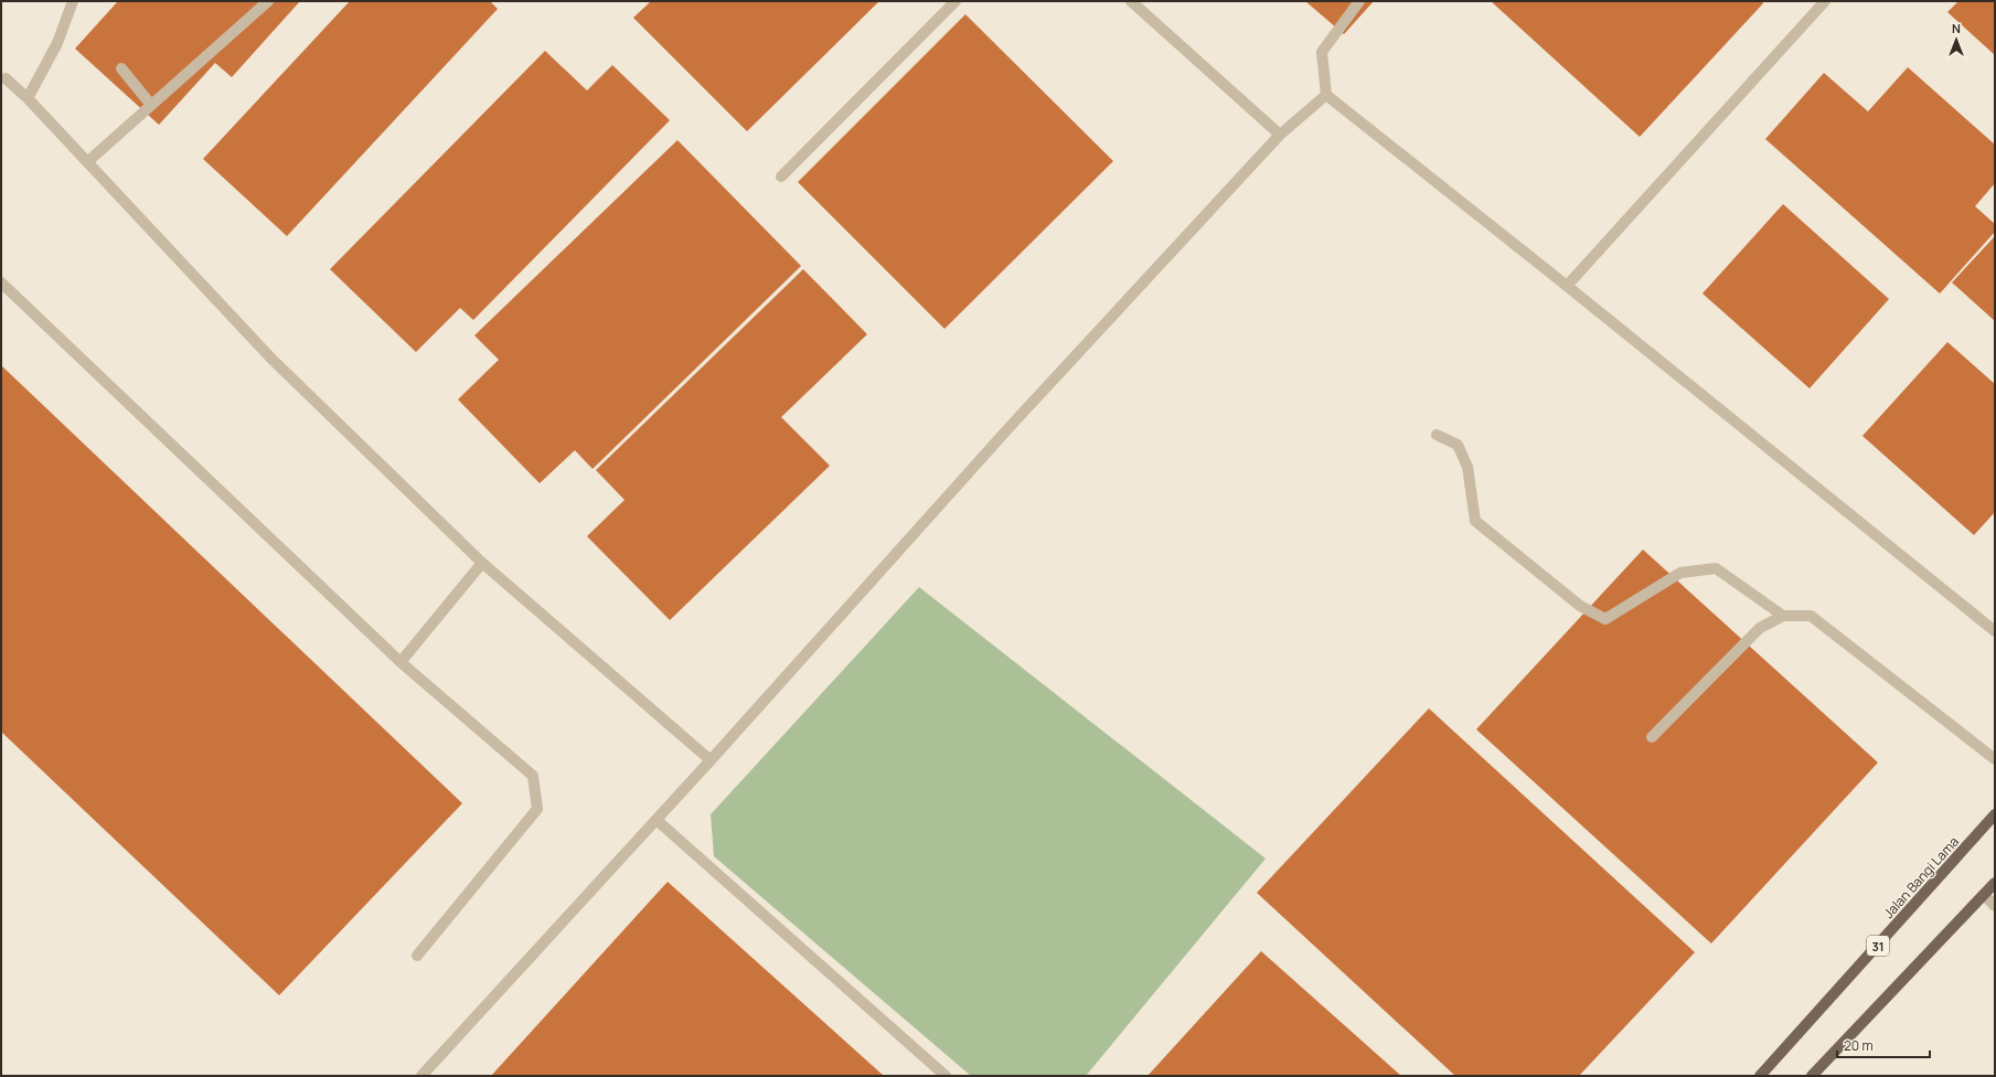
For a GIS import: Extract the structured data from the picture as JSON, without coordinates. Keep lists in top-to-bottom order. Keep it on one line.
{"streets":{"main road":["Jalan Bangi Lama","31"]},"scale_bar":"20 m","north":"top"}
